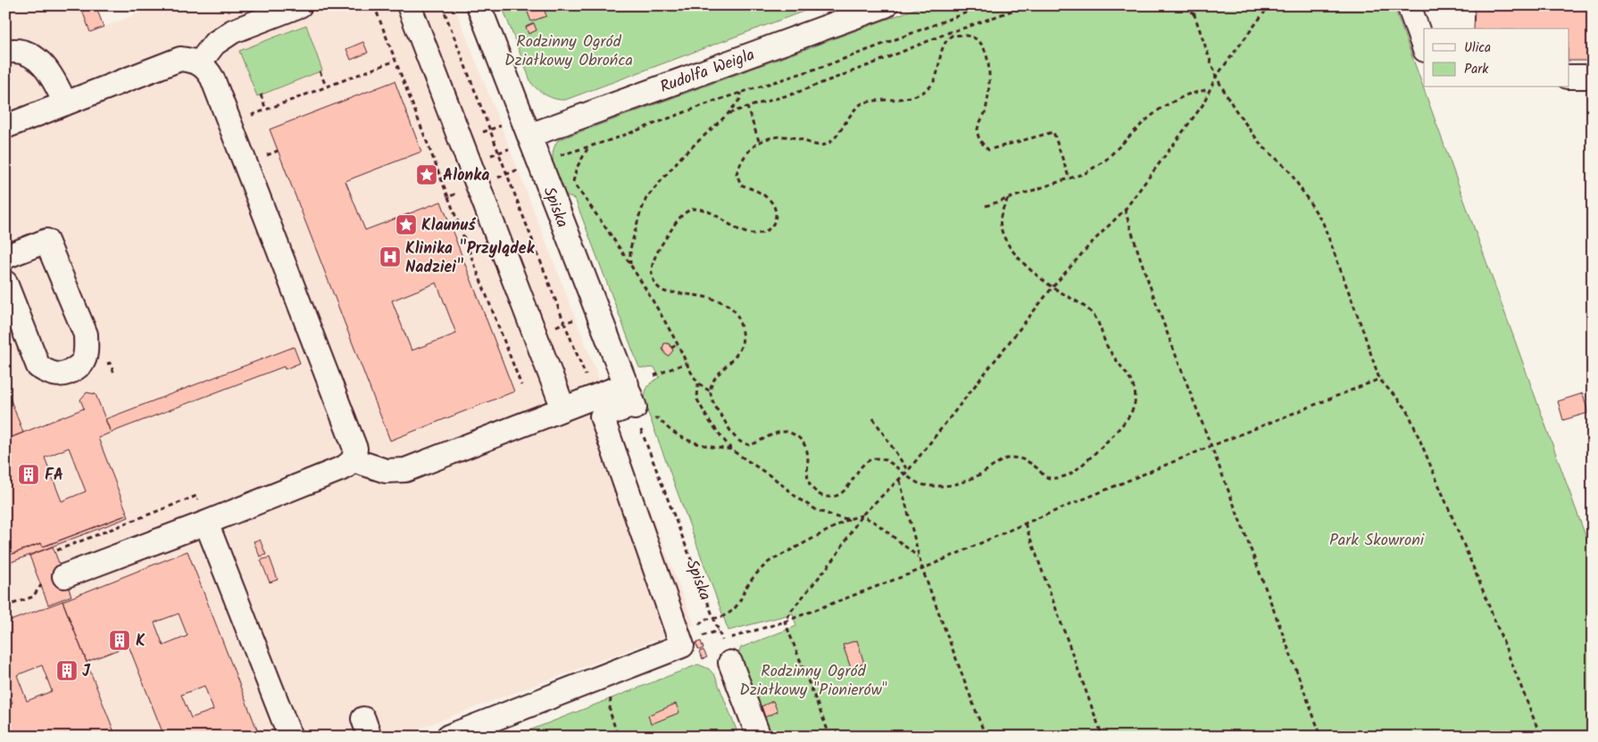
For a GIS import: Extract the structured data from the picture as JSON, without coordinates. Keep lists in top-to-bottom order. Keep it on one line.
{"streets":{"street":["Rudolfa Weigla","Spiska"]},"crossings":[["Rudolfa Weigla","Spiska"]],"parks":["Rodzinny Ogród Działkowy Obrońca","Park Skowroni","Rodzinny Ogród Działkowy \"Pionierów\""],"places":{"place":["Alonka","Klaunuś"],"hospital":["Klinika \"Przylądek Nadziei\""],"building":["FA","K","J"]},"legend":["Ulica","Park"]}
